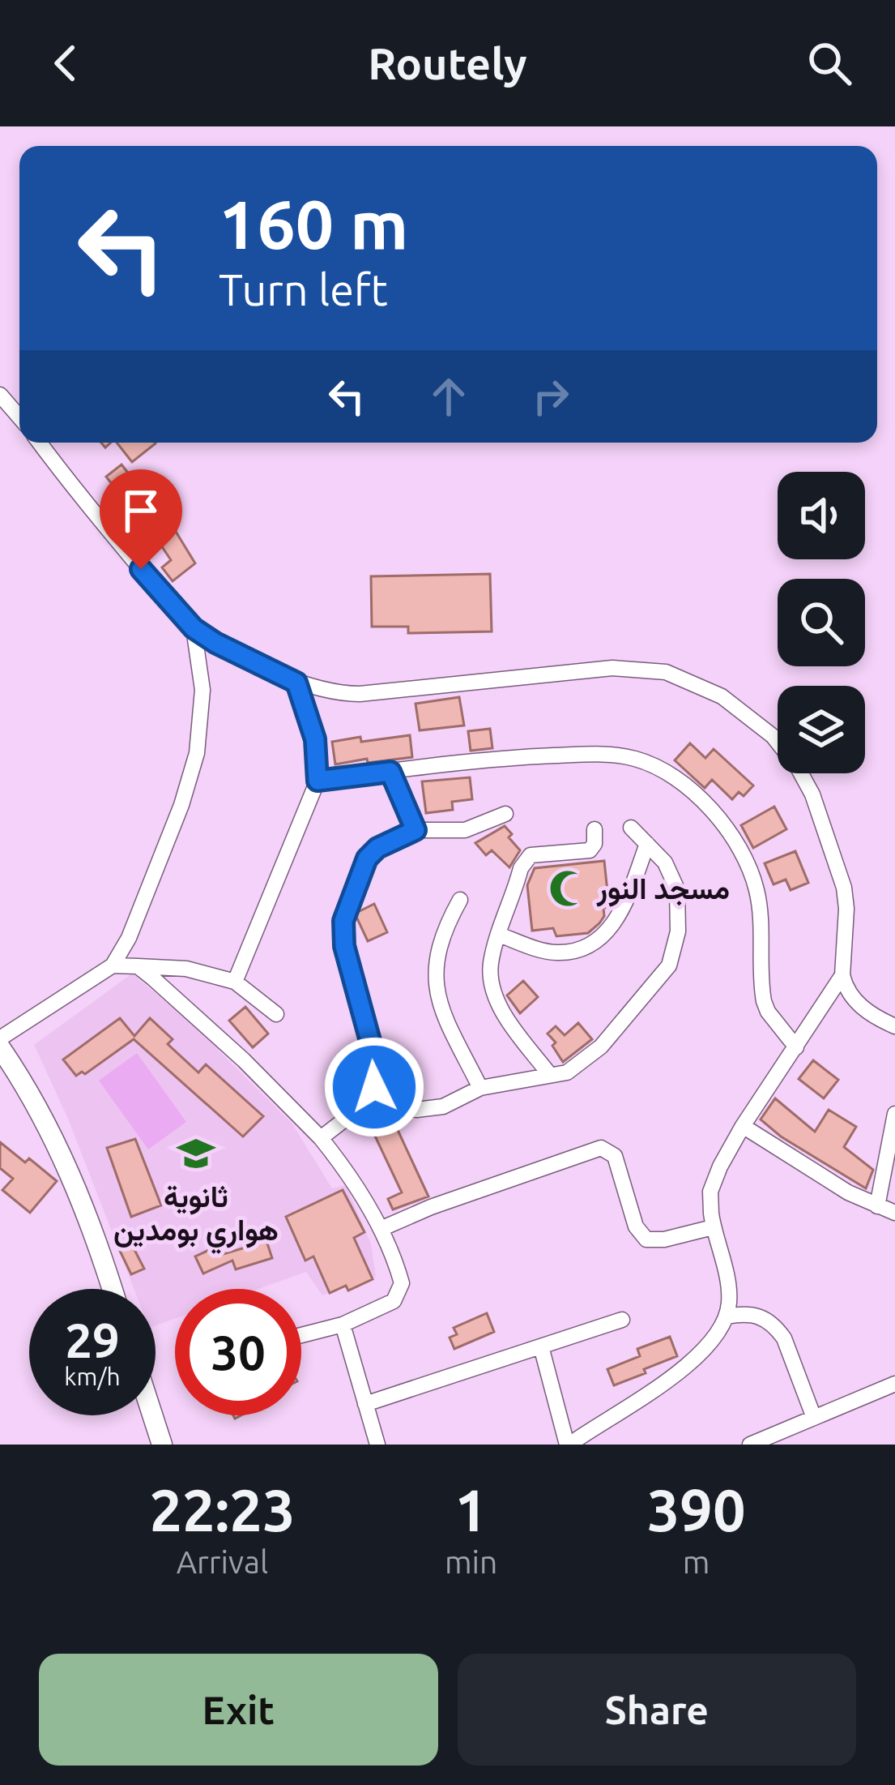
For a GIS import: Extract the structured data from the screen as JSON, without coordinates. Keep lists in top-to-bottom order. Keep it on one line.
{"places":{"mosque":["مسجد النور"],"school or university":["ثانوية هواري بومدين"]},"page":{"header":"Routely","turn":["160 m","Turn left"],"speed":"29 km/h","limit":"30","eta":["22:23","Arrival","1","min","390","m"],"buttons":["Exit","Share"]}}
